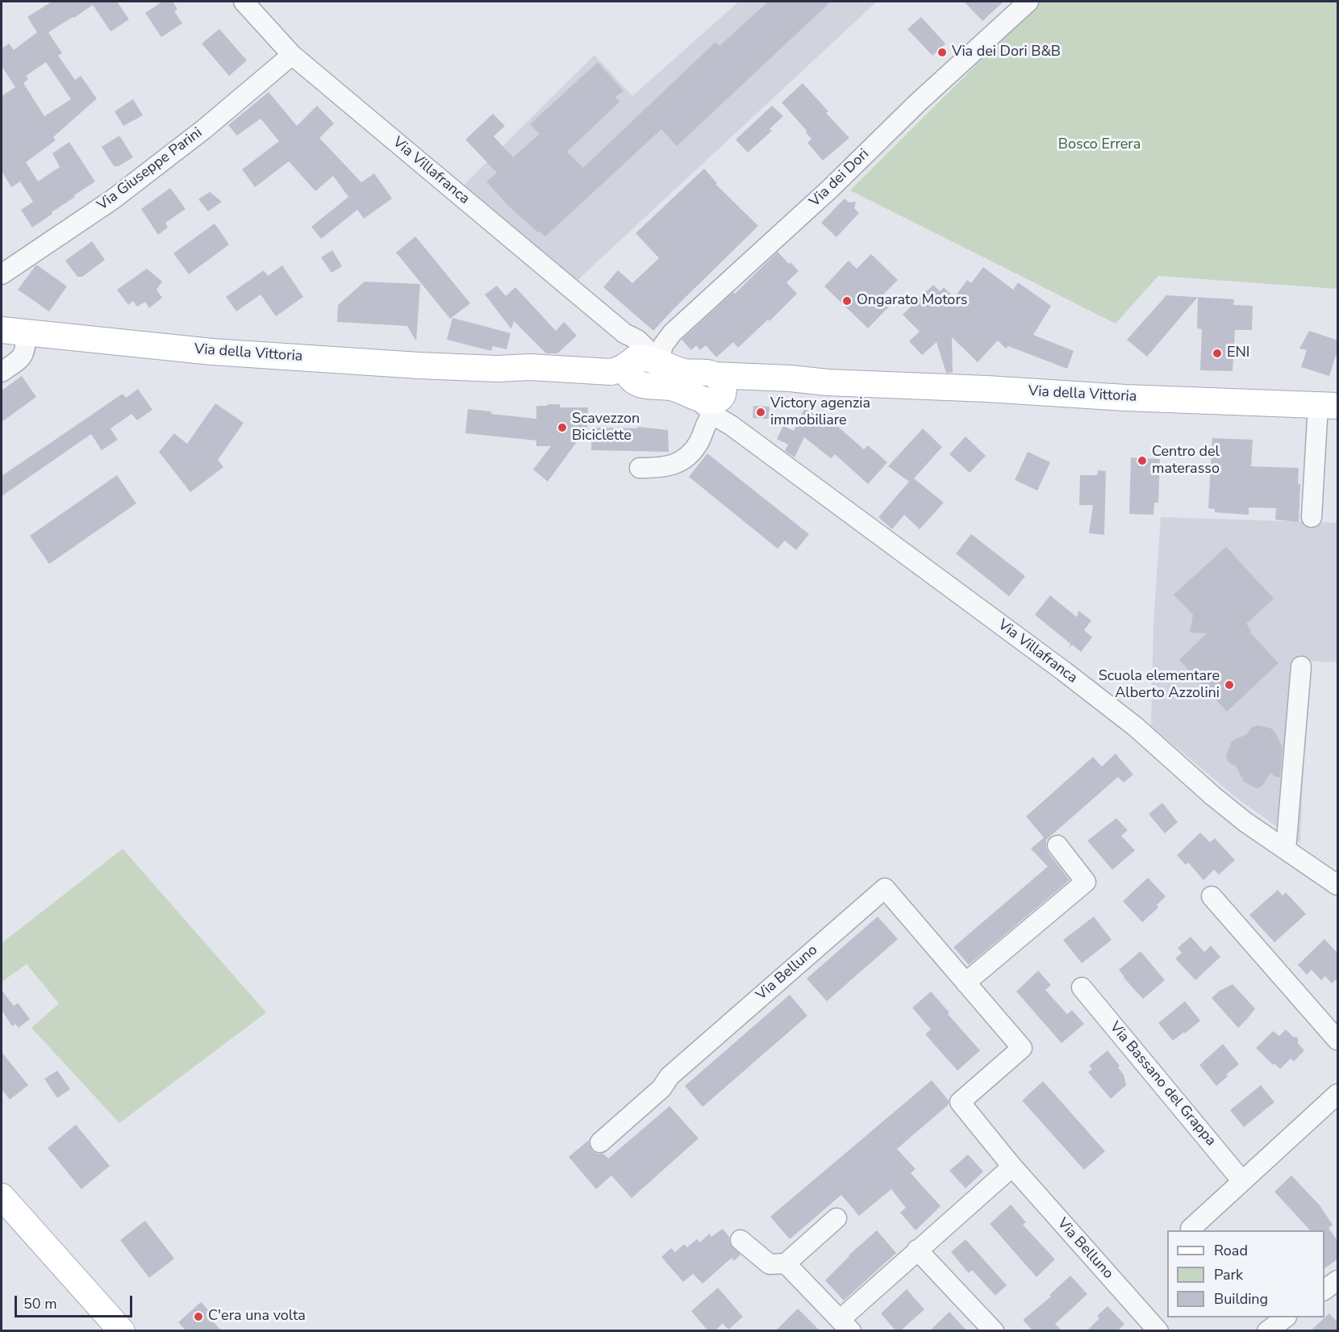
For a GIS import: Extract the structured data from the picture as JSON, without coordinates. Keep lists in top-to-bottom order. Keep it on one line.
{"streets":{"main road":["Via della Vittoria"],"street":["Via Giuseppe Parini","Via Villafranca","Via dei Dori","Via Belluno","Via Bassano del Grappa"]},"crossings":[["Via Giuseppe Parini","Via Villafranca"],["Via Villafranca","Via dei Dori"],["Via Villafranca","Via della Vittoria"],["Via dei Dori","Via della Vittoria"]],"parks":["Bosco Errera"],"places":["Via dei Dori B&B","Ongarato Motors","ENI","Victory agenzia immobiliare","Scavezzon Biciclette","Centro del materasso","Scuola elementare Alberto Azzolini","C'era una volta"],"legend":["Road","Park","Building"],"scale_bar":"50 m"}
